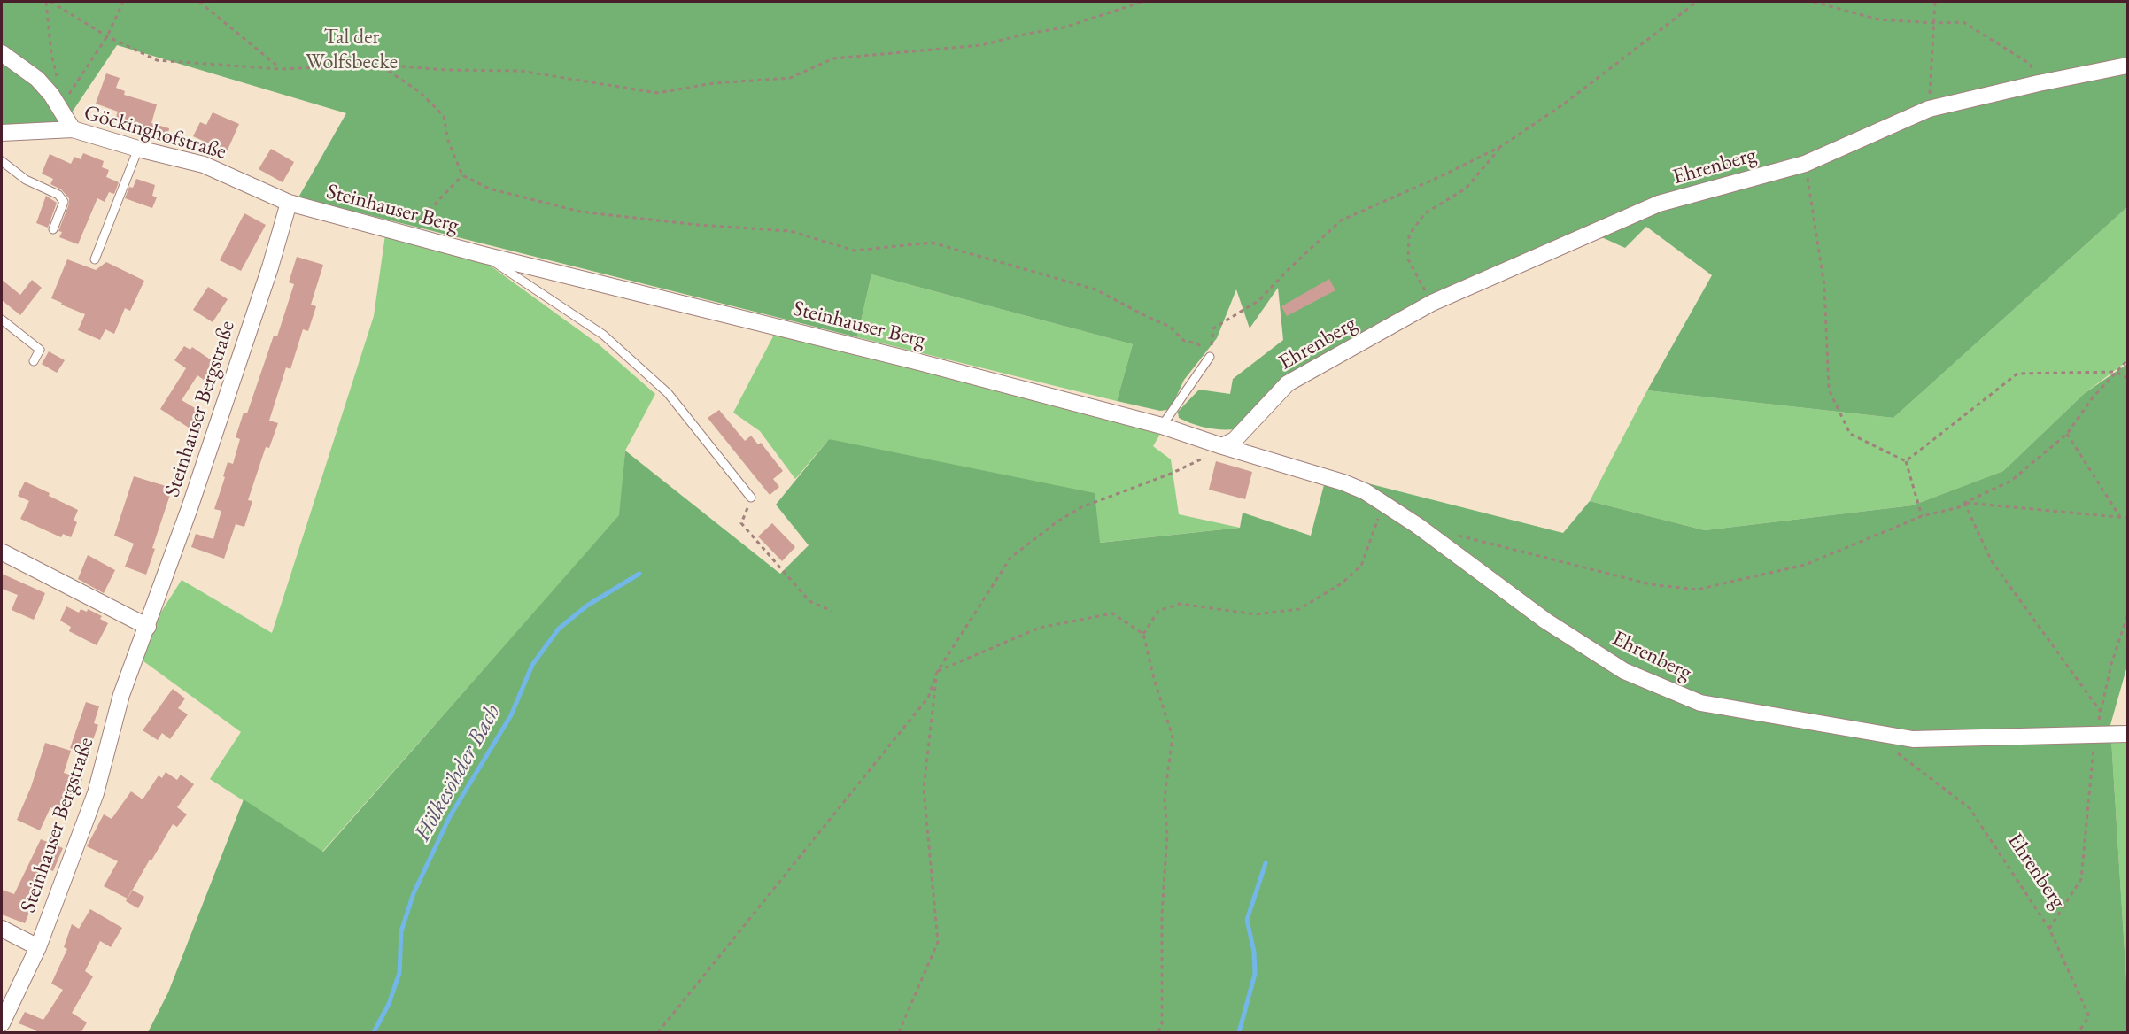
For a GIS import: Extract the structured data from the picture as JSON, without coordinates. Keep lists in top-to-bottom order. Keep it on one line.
{"streets":{"street":["Göckinghofstraße","Ehrenberg","Steinhauser Berg","Steinhauser Bergstraße"]},"crossings":[["Göckinghofstraße","Steinhauser Berg"],["Göckinghofstraße","Steinhauser Bergstraße"],["Ehrenberg","Steinhauser Berg"],["Steinhauser Berg","Steinhauser Bergstraße"]],"water":["Hölkesöhder Bach"],"parks":["Tal der Wolfsbecke"]}
